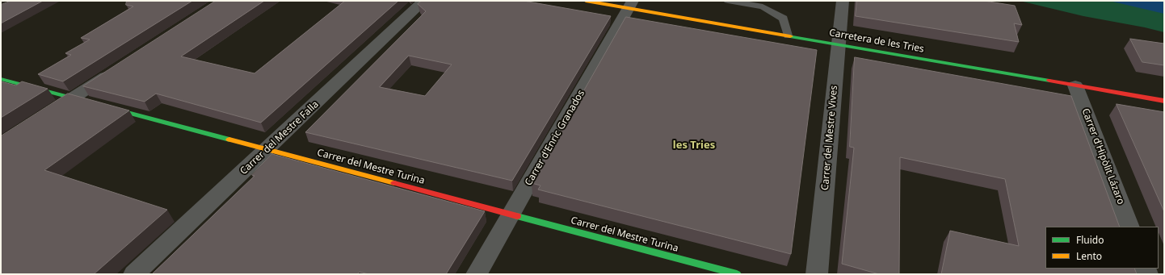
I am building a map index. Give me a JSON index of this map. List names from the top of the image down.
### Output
{
  "streets": {
    "street": [
      "Carretera de les Tries",
      "Carrer del Mestre Falla",
      "Carrer d'Enric Granados",
      "Carrer del Mestre Vives",
      "Carrer d'Hipòlit Lázaro",
      "Carrer del Mestre Turina"
    ]
  },
  "crossings": [
    ["Carretera de les Tries", "Carrer d'Enric Granados"],
    ["Carretera de les Tries", "Carrer del Mestre Vives"],
    ["Carretera de les Tries", "Carrer d'Hipòlit Lázaro"],
    ["Carrer del Mestre Falla", "Carrer del Mestre Turina"],
    ["Carrer d'Enric Granados", "Carrer del Mestre Turina"]
  ],
  "districts": ["les Tries"],
  "legend": ["Fluido", "Lento"]
}
